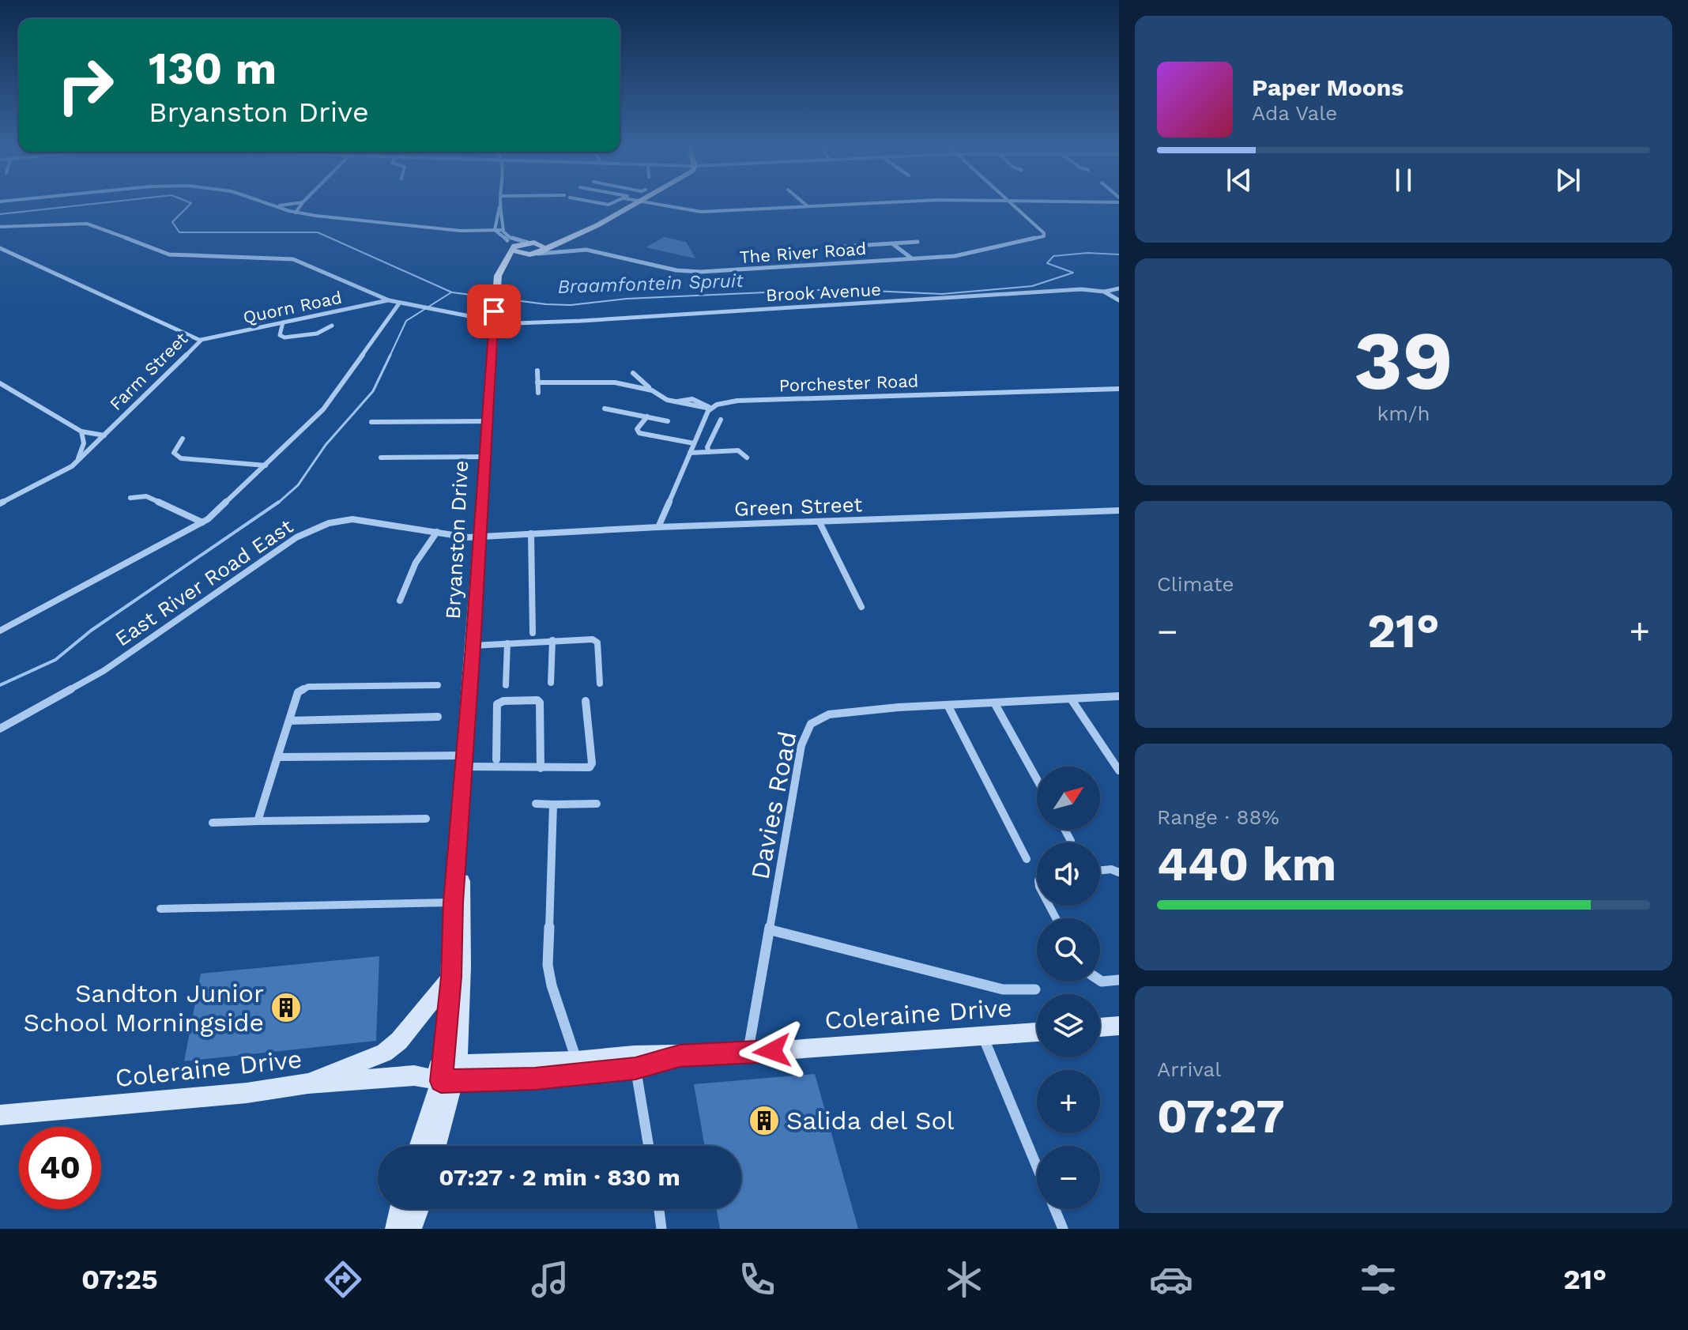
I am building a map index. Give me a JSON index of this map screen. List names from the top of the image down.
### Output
{
  "streets": {
    "main road": ["Bryanston Drive", "Coleraine Drive"],
    "street": [
      "The River Road",
      "Brook Avenue",
      "Quorn Road",
      "Farm Street",
      "Porchester Road",
      "Green Street",
      "East River Road East",
      "Davies Road"
    ]
  },
  "crossings": [
    ["Brook Avenue", "Quorn Road"],
    ["Brook Avenue", "Bryanston Drive"],
    ["Quorn Road", "Farm Street"],
    ["Green Street", "Bryanston Drive"],
    ["Green Street", "East River Road East"],
    ["Bryanston Drive", "East River Road East"],
    ["Bryanston Drive", "Coleraine Drive"],
    ["Davies Road", "Coleraine Drive"]
  ],
  "water": ["Braamfontein Spruit"],
  "places": {
    "building": ["Sandton Junior School Morningside", "Salida del Sol"]
  },
  "north": "top right",
  "page": {
    "turn": ["130 m", "Bryanston Drive"],
    "song": ["Paper Moons", "Ada Vale"],
    "tile": [
      ["39", "km/h"],
      "Climate",
      ["Range · 88%", "440 km"],
      ["Arrival", "07:27"]
    ],
    "heat": ["−", "21°", "+"],
    "map_buttons": ["+", "−"],
    "limit": "40",
    "trip": "07:27 · 2 min · 830 m",
    "tabs": ["07:25", "21°"]
  }
}
